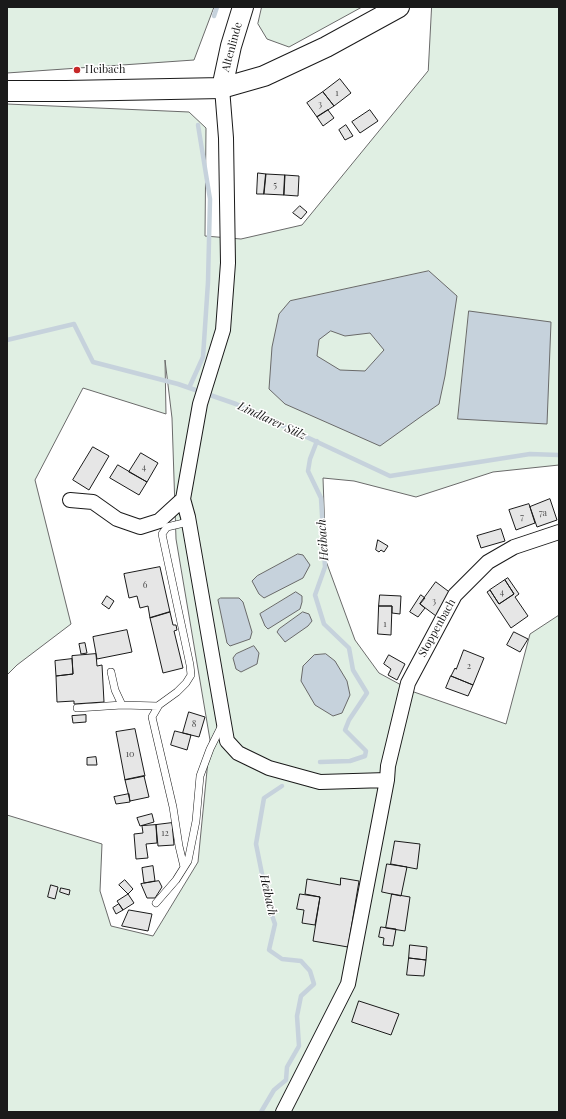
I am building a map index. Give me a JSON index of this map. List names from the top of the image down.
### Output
{
  "streets": {
    "main road": ["Altenlinde"],
    "street": ["Stoppenbach"]
  },
  "water": ["Lindlarer Sülz", "Heibach"],
  "places": ["Heibach"],
  "house_numbers": [
    "1",
    "3",
    "5",
    "4",
    "7a",
    "7",
    "6",
    "4",
    "3",
    "1",
    "2",
    "8",
    "10",
    "12"
  ]
}
